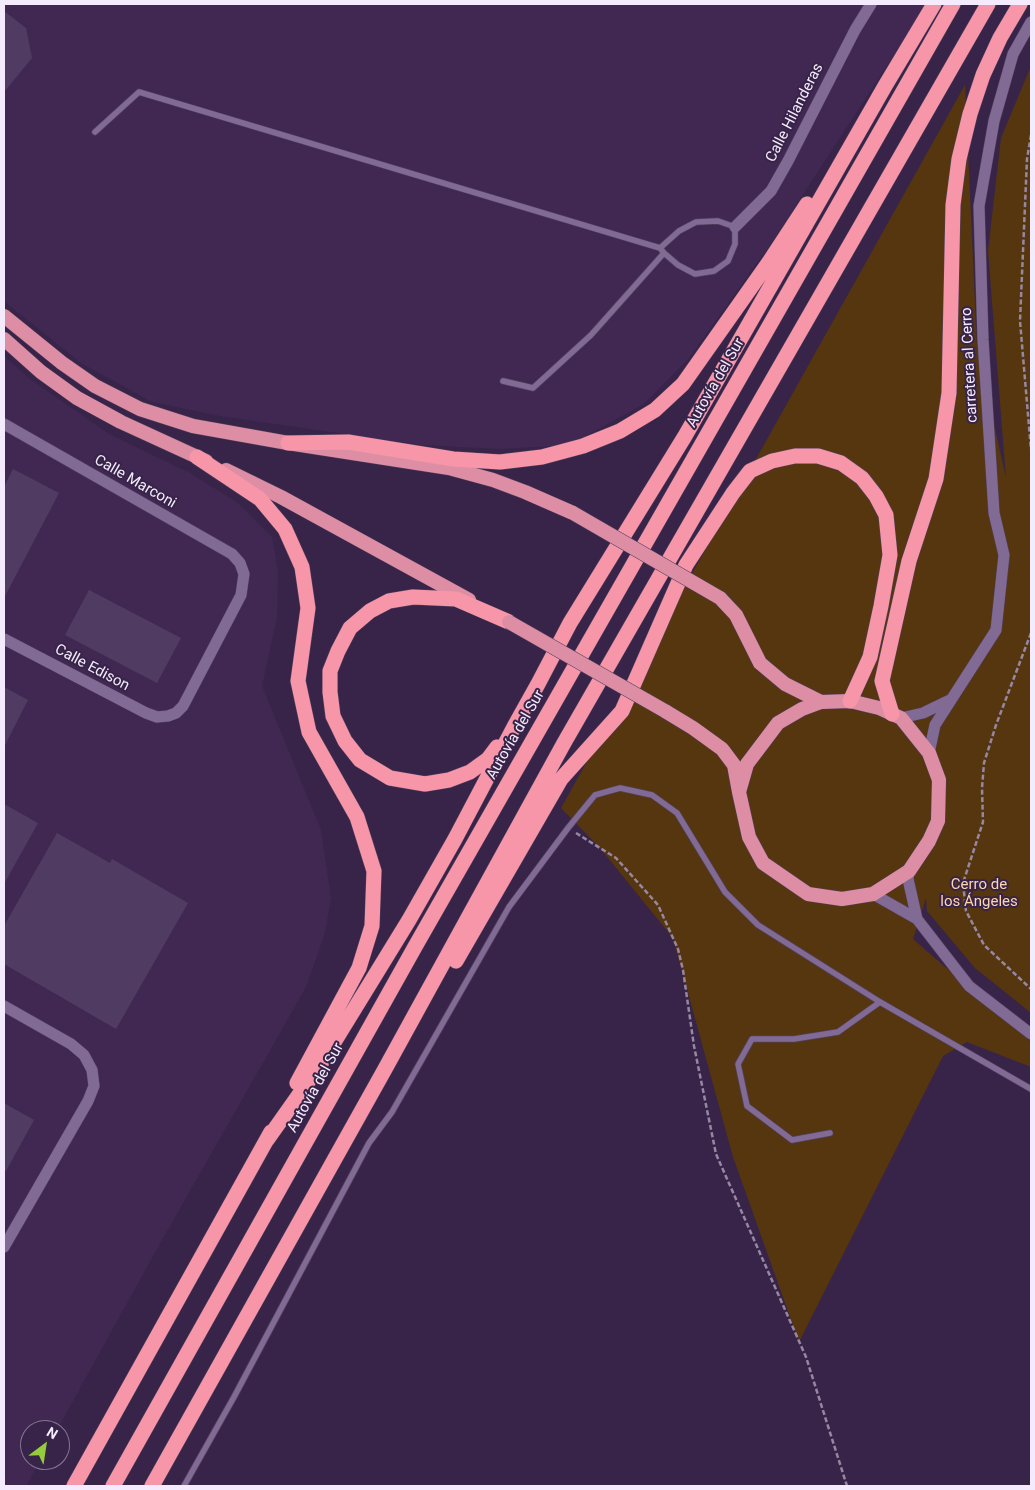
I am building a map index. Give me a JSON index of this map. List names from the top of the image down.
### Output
{
  "streets": {
    "highway": ["Autovía del Sur"],
    "street": [
      "Calle Hilanderas",
      "carretera al Cerro",
      "Calle Marconi",
      "Calle Edison"
    ]
  },
  "crossings": [
    ["Calle Marconi", "Calle Edison"]
  ],
  "parks": ["Cerro de los Ángeles"],
  "north": "top right"
}
